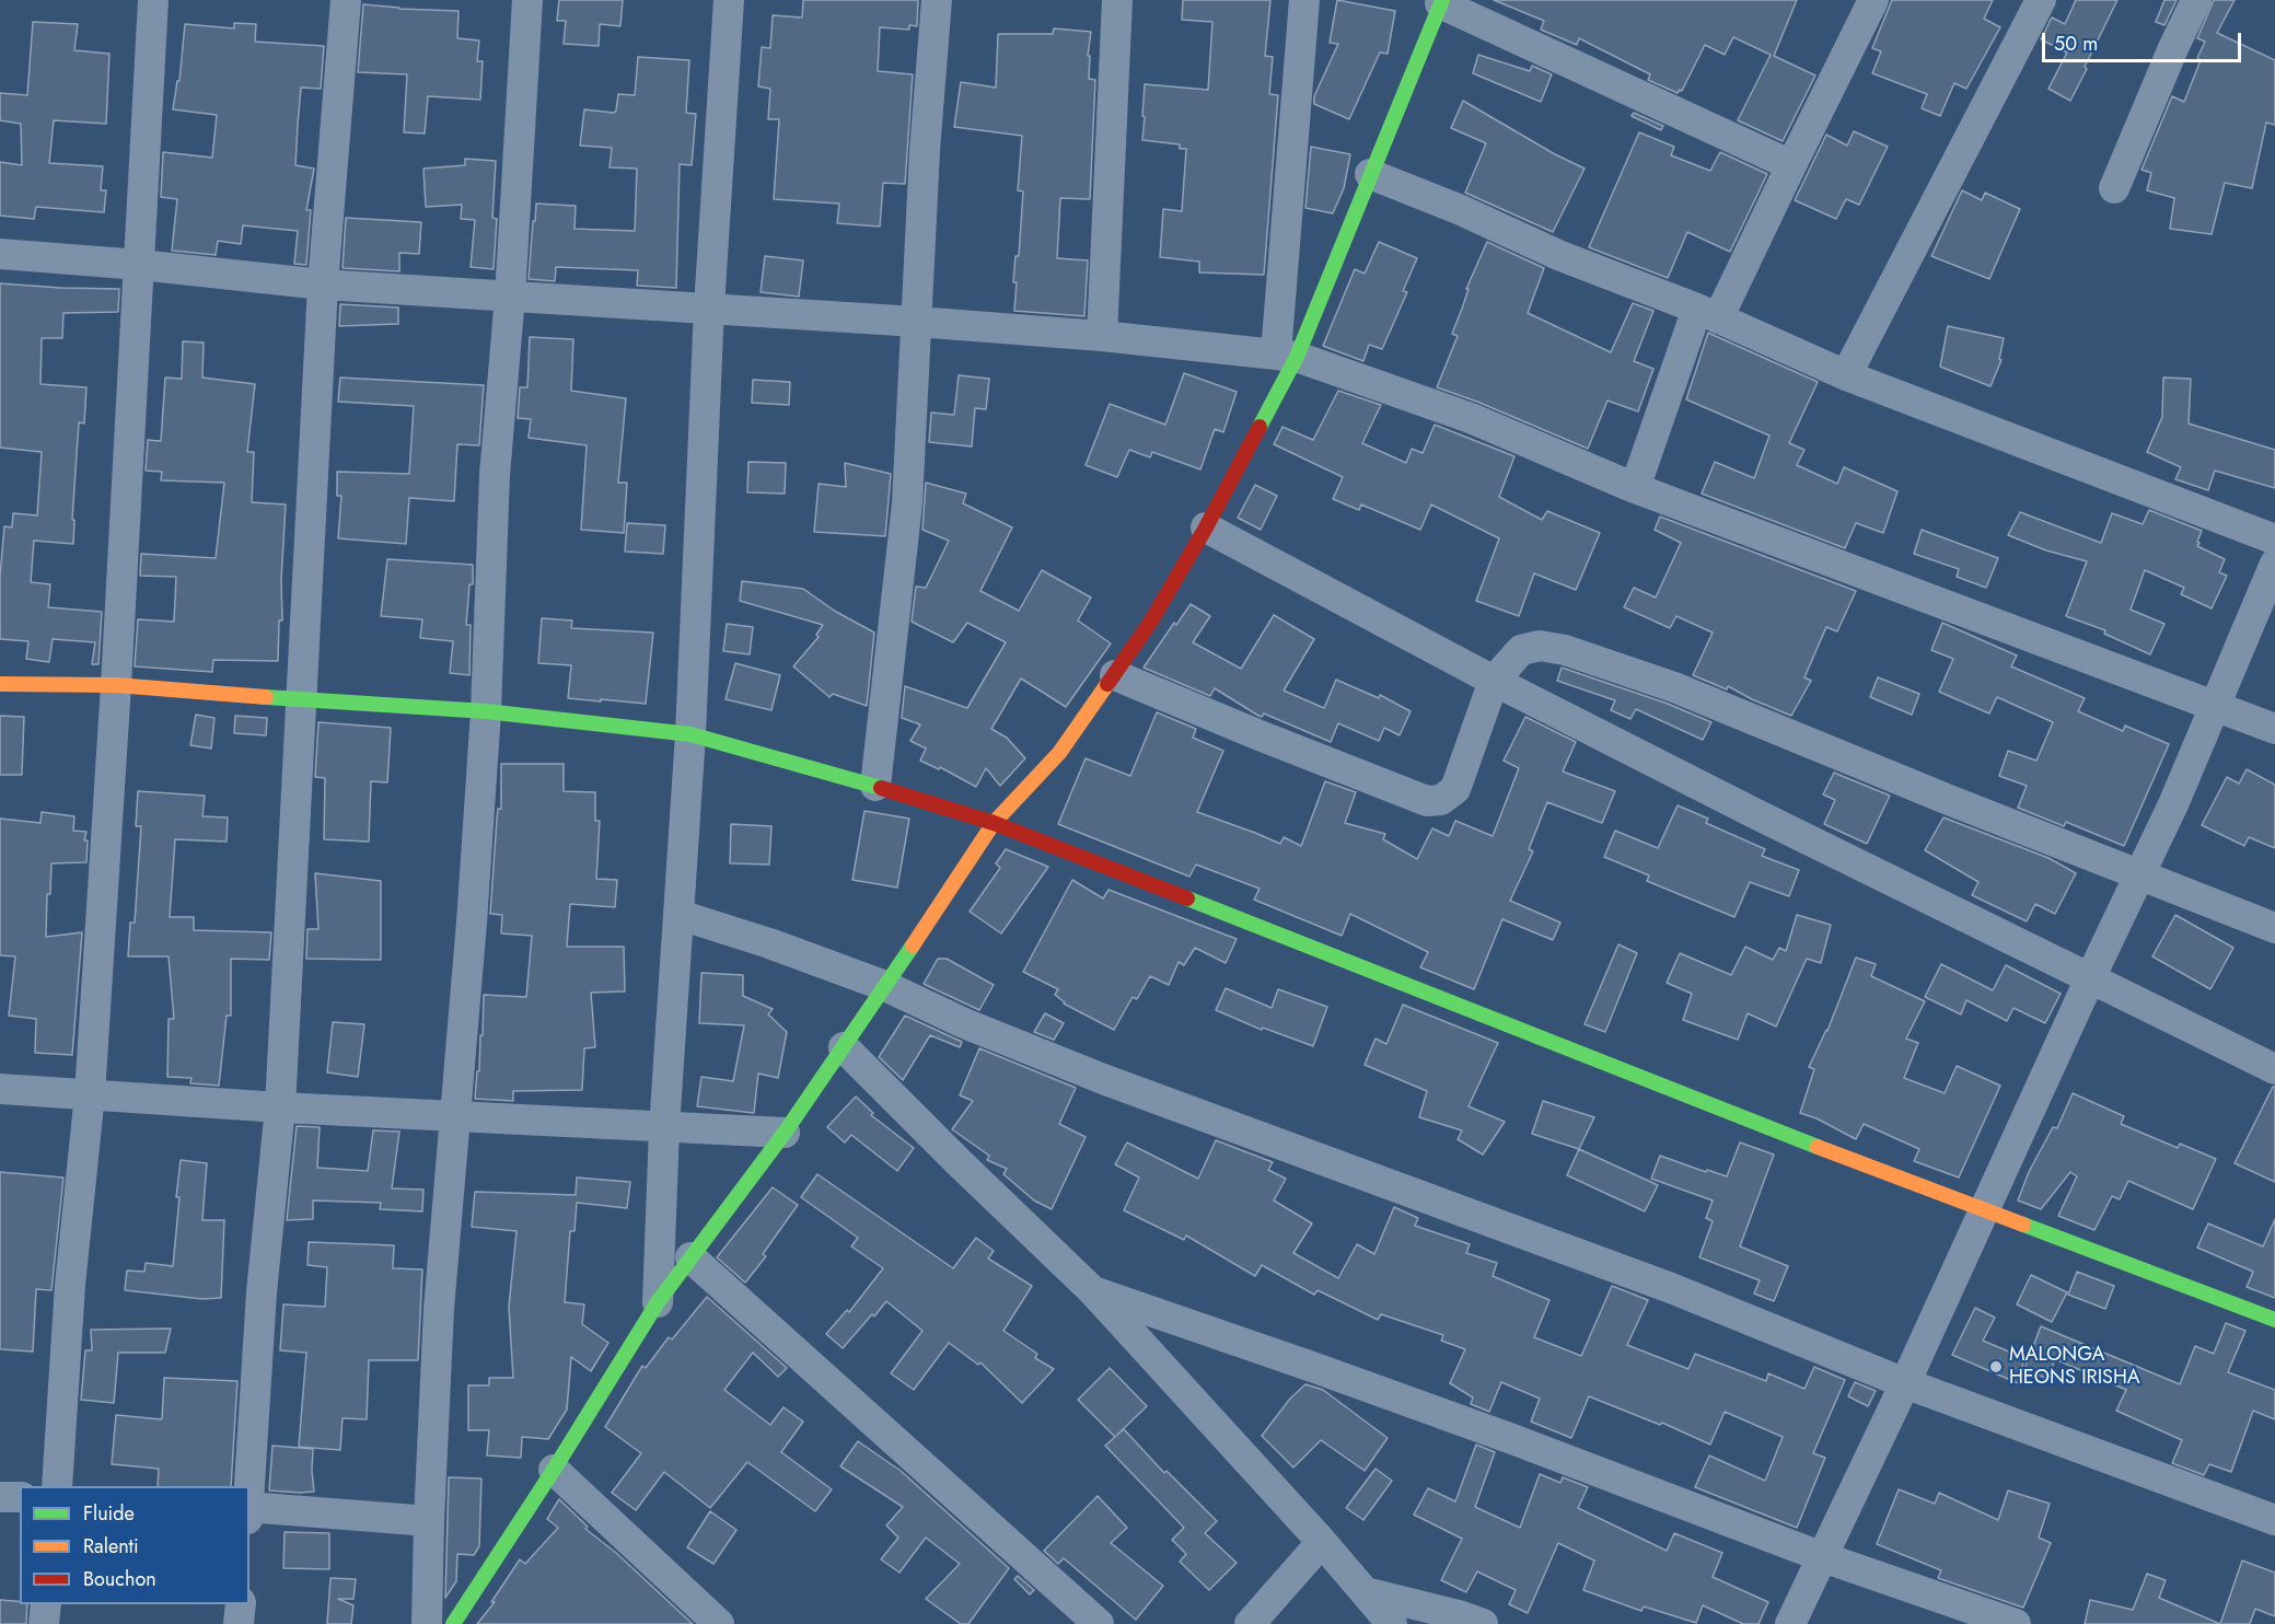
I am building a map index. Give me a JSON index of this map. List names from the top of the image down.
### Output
{
  "places": ["MALONGA HEONS IRISHA"],
  "legend": ["Fluide", "Ralenti", "Bouchon"],
  "scale_bar": "50 m"
}
